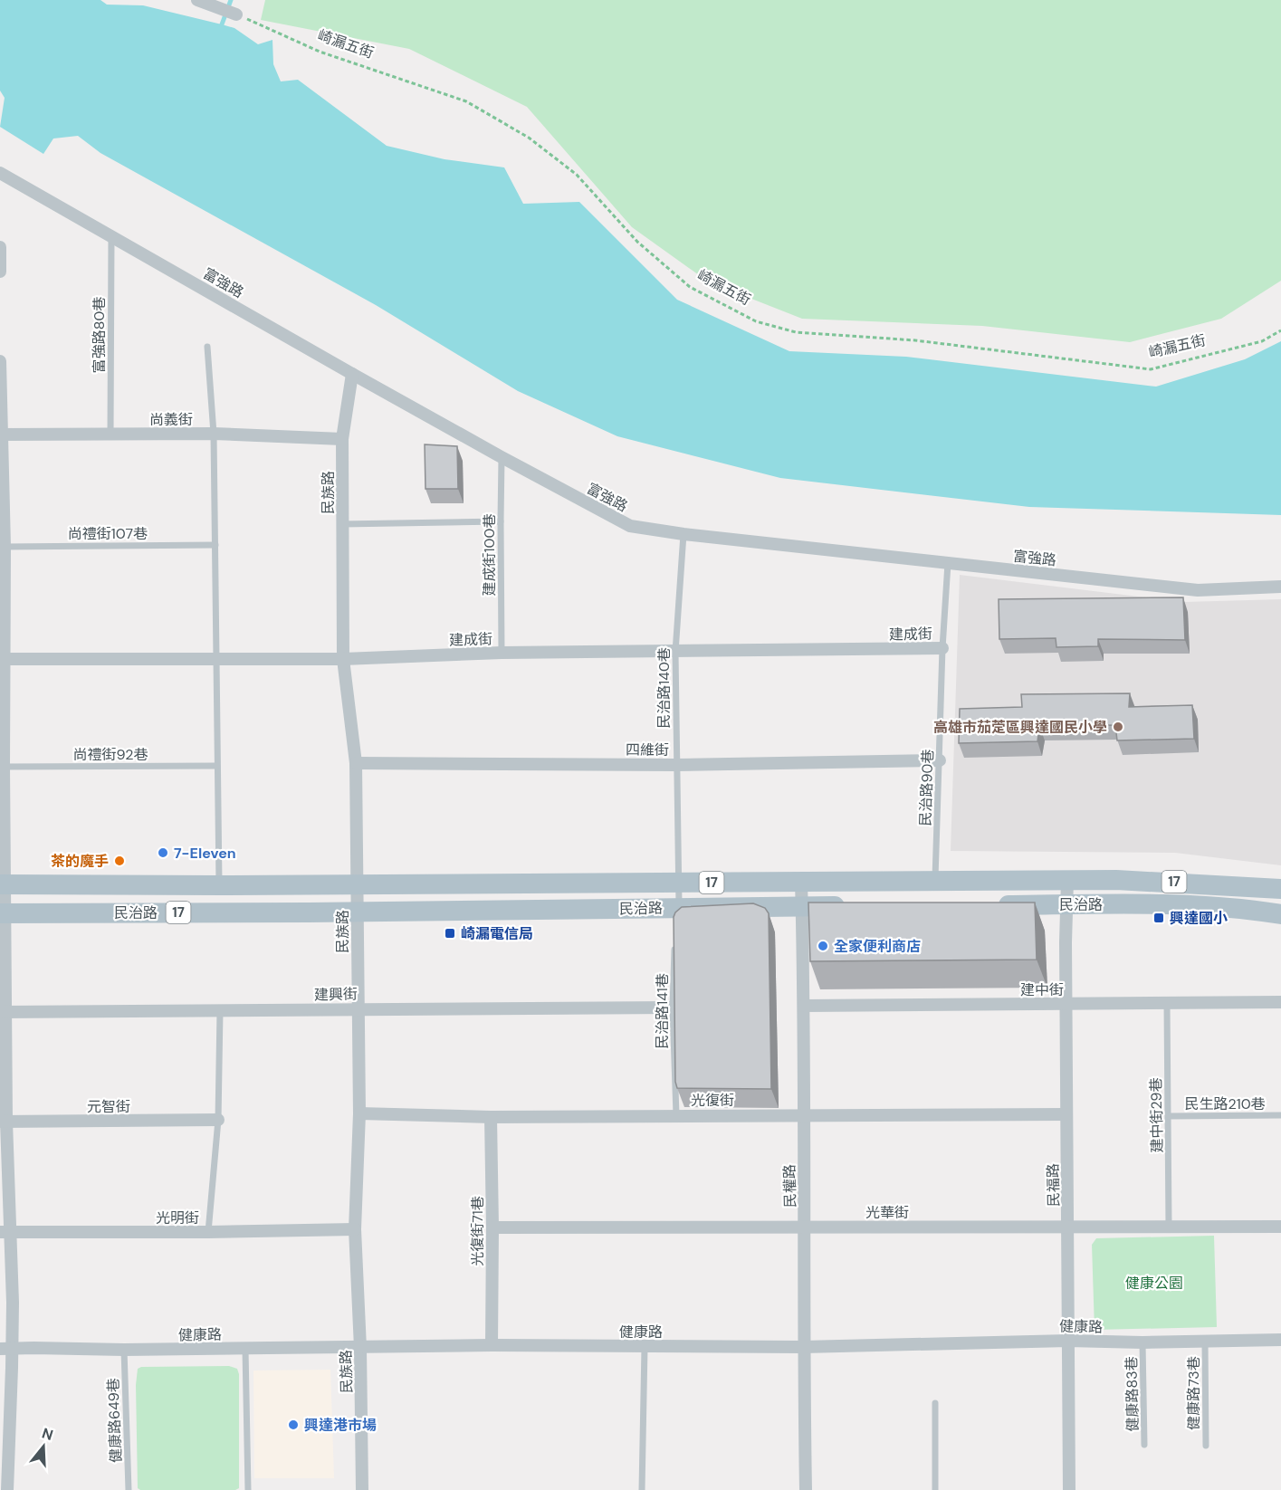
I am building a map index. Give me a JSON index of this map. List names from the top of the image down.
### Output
{
  "streets": {
    "main road": ["17", "民治路"],
    "street": [
      "富強路",
      "尚義街",
      "民族路",
      "建成街",
      "四維街",
      "建中街",
      "建興街",
      "光復街",
      "元智街",
      "民福路",
      "民權路",
      "光華街",
      "光明街",
      "光復街71巷",
      "健康路"
    ],
    "lane": [
      "富強路80巷",
      "尚禮街107巷",
      "建成街100巷",
      "民治路140巷",
      "尚禮街92巷",
      "民治路90巷",
      "民治路141巷",
      "民生路210巷",
      "建中街29巷",
      "健康路73巷",
      "健康路83巷",
      "健康路649巷"
    ],
    "path": ["崎漏五街"]
  },
  "crossings": [
    ["富強路", "富強路80巷"],
    ["富強路", "民族路"],
    ["富強路", "建成街100巷"],
    ["富強路", "民治路140巷"],
    ["富強路", "民治路90巷"],
    ["富強路80巷", "尚義街"],
    ["尚義街", "民族路"],
    ["民族路", "建成街"],
    ["民族路", "四維街"],
    ["民族路", "民治路"],
    ["民族路", "建興街"],
    ["民族路", "光復街"],
    ["民族路", "光明街"],
    ["民族路", "健康路"],
    ["建成街100巷", "建成街"],
    ["建成街", "民治路140巷"],
    ["建成街", "民治路90巷"],
    ["民治路140巷", "四維街"],
    ["民治路140巷", "民治路"],
    ["四維街", "民治路90巷"],
    ["民治路90巷", "民治路"],
    ["民治路", "民福路"],
    ["民治路", "民權路"],
    ["建中街", "建中街29巷"],
    ["建中街", "民福路"],
    ["建中街", "民權路"],
    ["建興街", "民治路141巷"],
    ["民治路141巷", "光復街"],
    ["光復街", "民福路"],
    ["光復街", "民權路"],
    ["光復街", "光復街71巷"],
    ["民生路210巷", "建中街29巷"],
    ["建中街29巷", "光華街"],
    ["民福路", "光華街"],
    ["民福路", "健康路"],
    ["民權路", "光華街"],
    ["民權路", "健康路"],
    ["光華街", "光復街71巷"],
    ["光復街71巷", "健康路"],
    ["健康路", "健康路73巷"],
    ["健康路", "健康路83巷"],
    ["健康路", "健康路649巷"]
  ],
  "parks": ["健康公園"],
  "places": {
    "other": [
      "高雄市茄萣區興達國民小學",
      "7-Eleven",
      "茶的魔手",
      "全家便利商店",
      "興達港市場"
    ],
    "transit": ["興達國小", "崎漏電信局"]
  },
  "north": "top"
}
